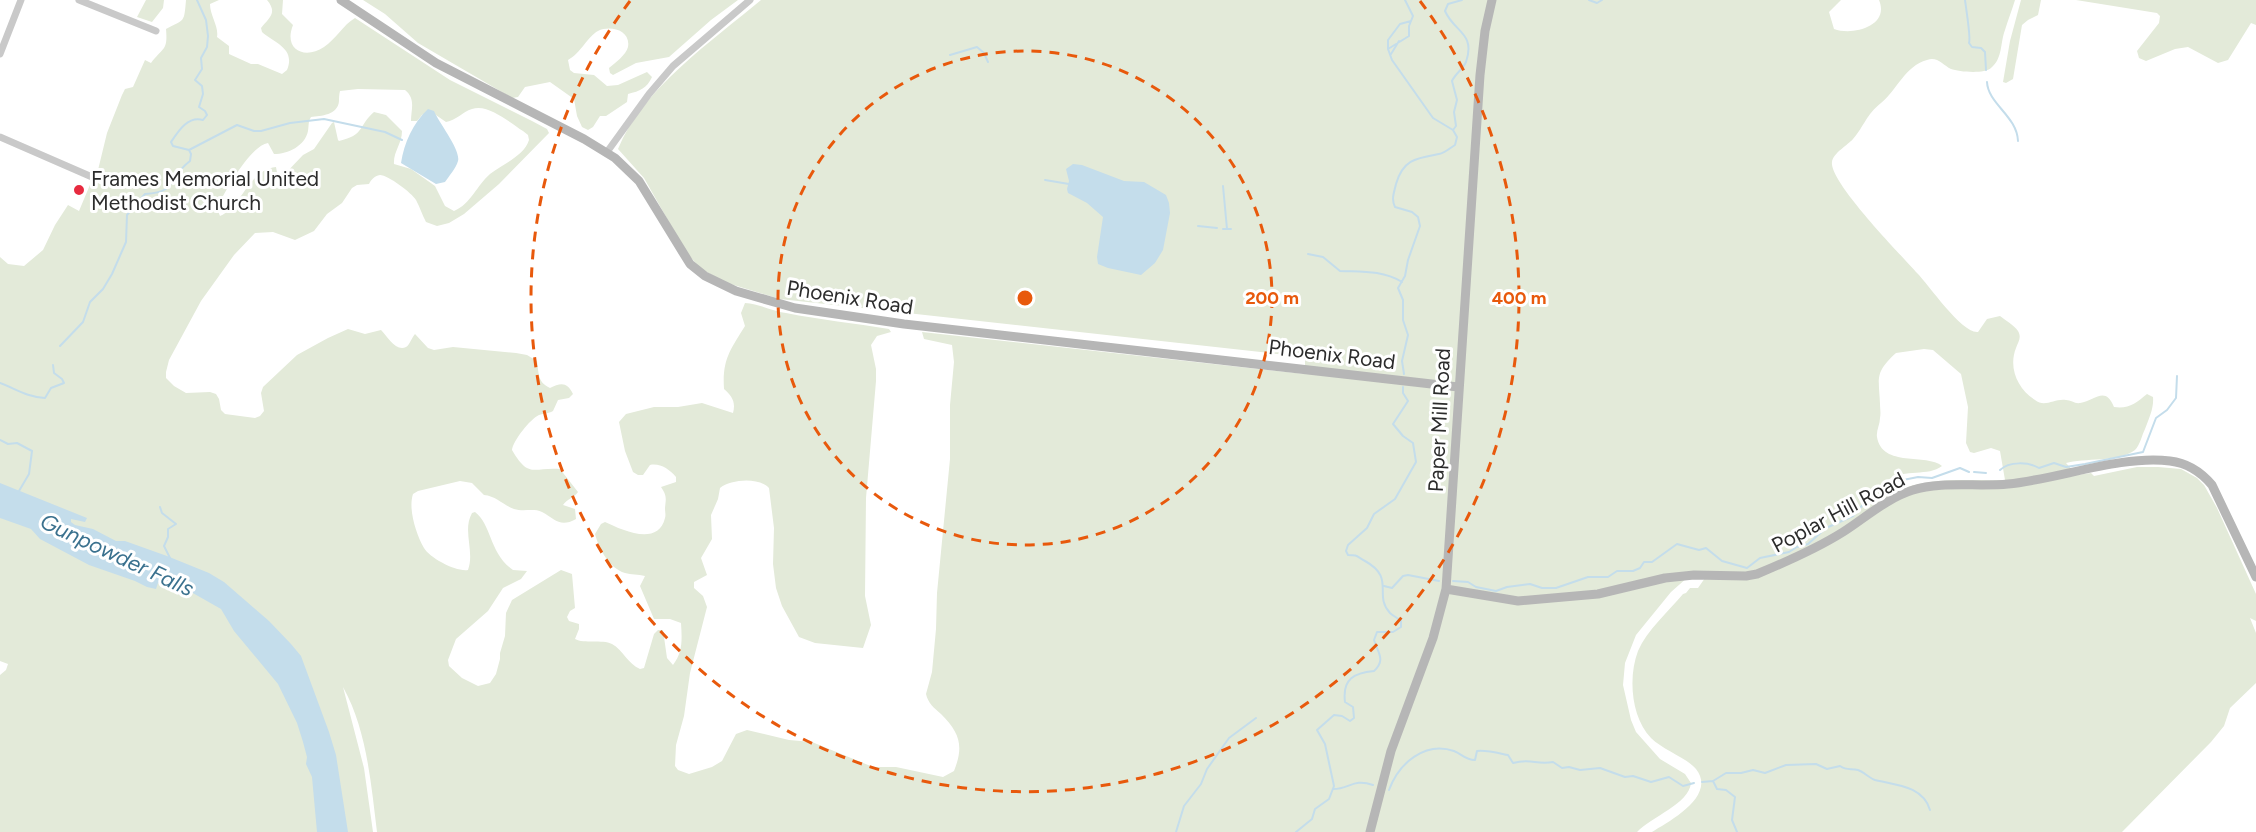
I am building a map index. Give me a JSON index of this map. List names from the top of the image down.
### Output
{
  "streets": {
    "street": ["Phoenix Road", "Paper Mill Road", "Poplar Hill Road"]
  },
  "crossings": [
    ["Phoenix Road", "Paper Mill Road"],
    ["Paper Mill Road", "Poplar Hill Road"]
  ],
  "water": ["Gunpowder Falls"],
  "places": ["Frames Memorial United Methodist Church"],
  "rings": ["200 m", "400 m"]
}
